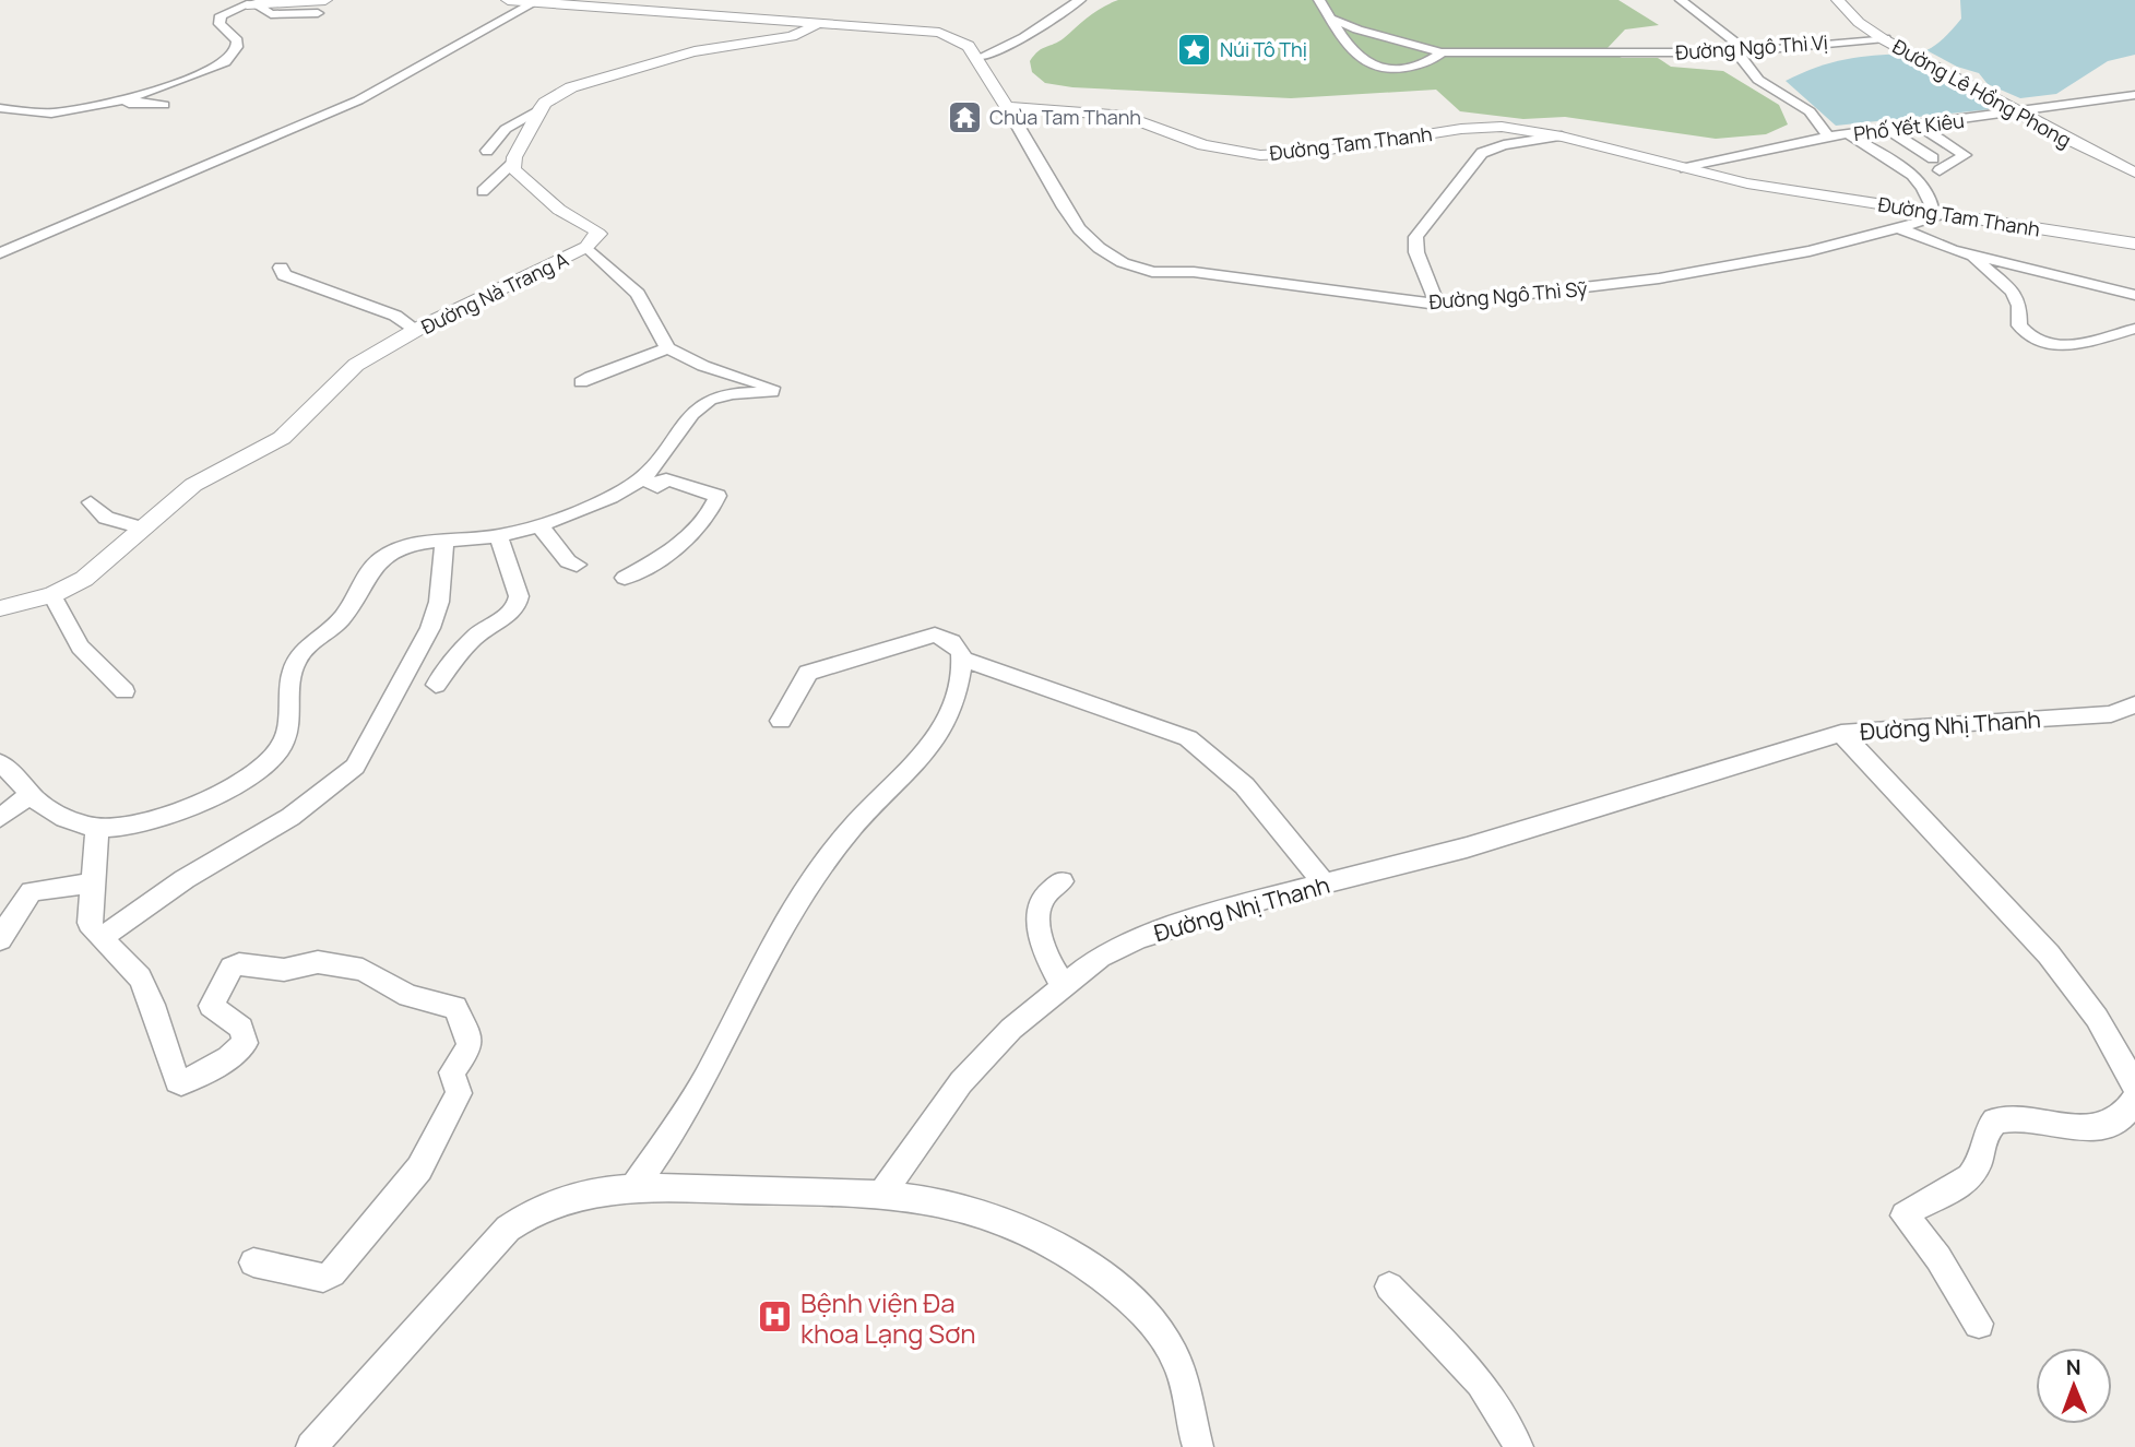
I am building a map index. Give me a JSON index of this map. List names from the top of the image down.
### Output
{
  "streets": {
    "street": [
      "Đường Ngô Thì Vị",
      "Đường Lê Hồng Phong",
      "Phố Yết Kiêu",
      "Đường Tam Thanh",
      "Đường Nà Trang A",
      "Đường Ngô Thì Sỹ",
      "Đường Nhị Thanh"
    ]
  },
  "crossings": [
    ["Đường Ngô Thì Vị", "Đường Lê Hồng Phong"],
    ["Đường Lê Hồng Phong", "Phố Yết Kiêu"],
    ["Phố Yết Kiêu", "Đường Tam Thanh"],
    ["Đường Tam Thanh", "Đường Ngô Thì Sỹ"]
  ],
  "places": {
    "place": ["Núi Tô Thị"],
    "temple": ["Chùa Tam Thanh"],
    "hospital": ["Bệnh viện Đa khoa Lạng Sơn"]
  },
  "north": "top"
}
